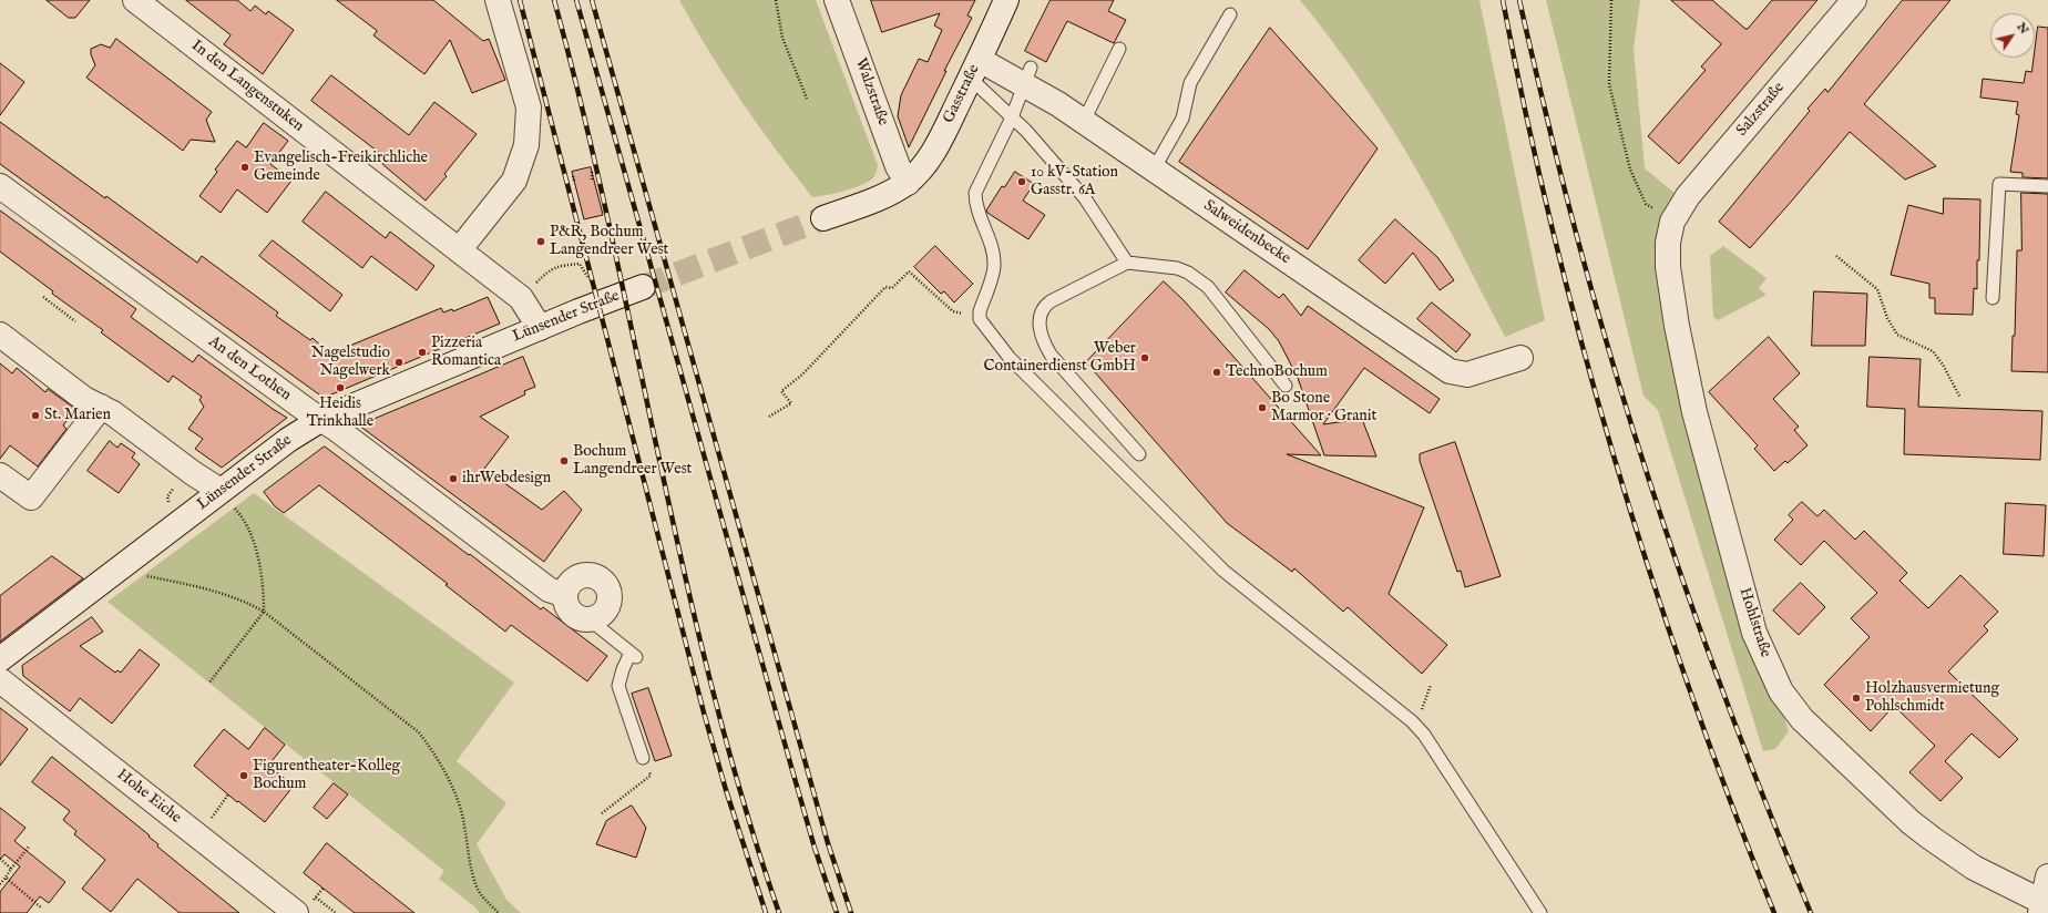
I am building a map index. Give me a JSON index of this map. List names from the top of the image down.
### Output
{
  "streets": {
    "street": [
      "In den Langenstuken",
      "Walzstraße",
      "Gasstraße",
      "Salzstraße",
      "Salweidenbecke",
      "Lünsender Straße",
      "An den Lothen",
      "Hohlstraße",
      "Hohe Eiche"
    ]
  },
  "crossings": [
    ["In den Langenstuken", "Lünsender Straße"],
    ["Walzstraße", "Gasstraße"],
    ["Gasstraße", "Salweidenbecke"],
    ["Salzstraße", "Hohlstraße"],
    ["Lünsender Straße", "An den Lothen"]
  ],
  "places": [
    "Evangelisch-Freikirchliche Gemeinde",
    "10 kV-Station Gasstr. 6A",
    "P&R, Bochum Langendreer West",
    "Pizzeria Romantica",
    "Weber Containerdienst GmbH",
    "Nagelstudio Nagelwerk",
    "TechnoBochum",
    "Heidis Trinkhalle",
    "Bo Stone Marmor · Granit",
    "St. Marien",
    "Bochum Langendreer West",
    "ihrWebdesign",
    "Holzhausvermietung Pohlschmidt",
    "Figurentheater-Kolleg Bochum"
  ],
  "north": "top right"
}
